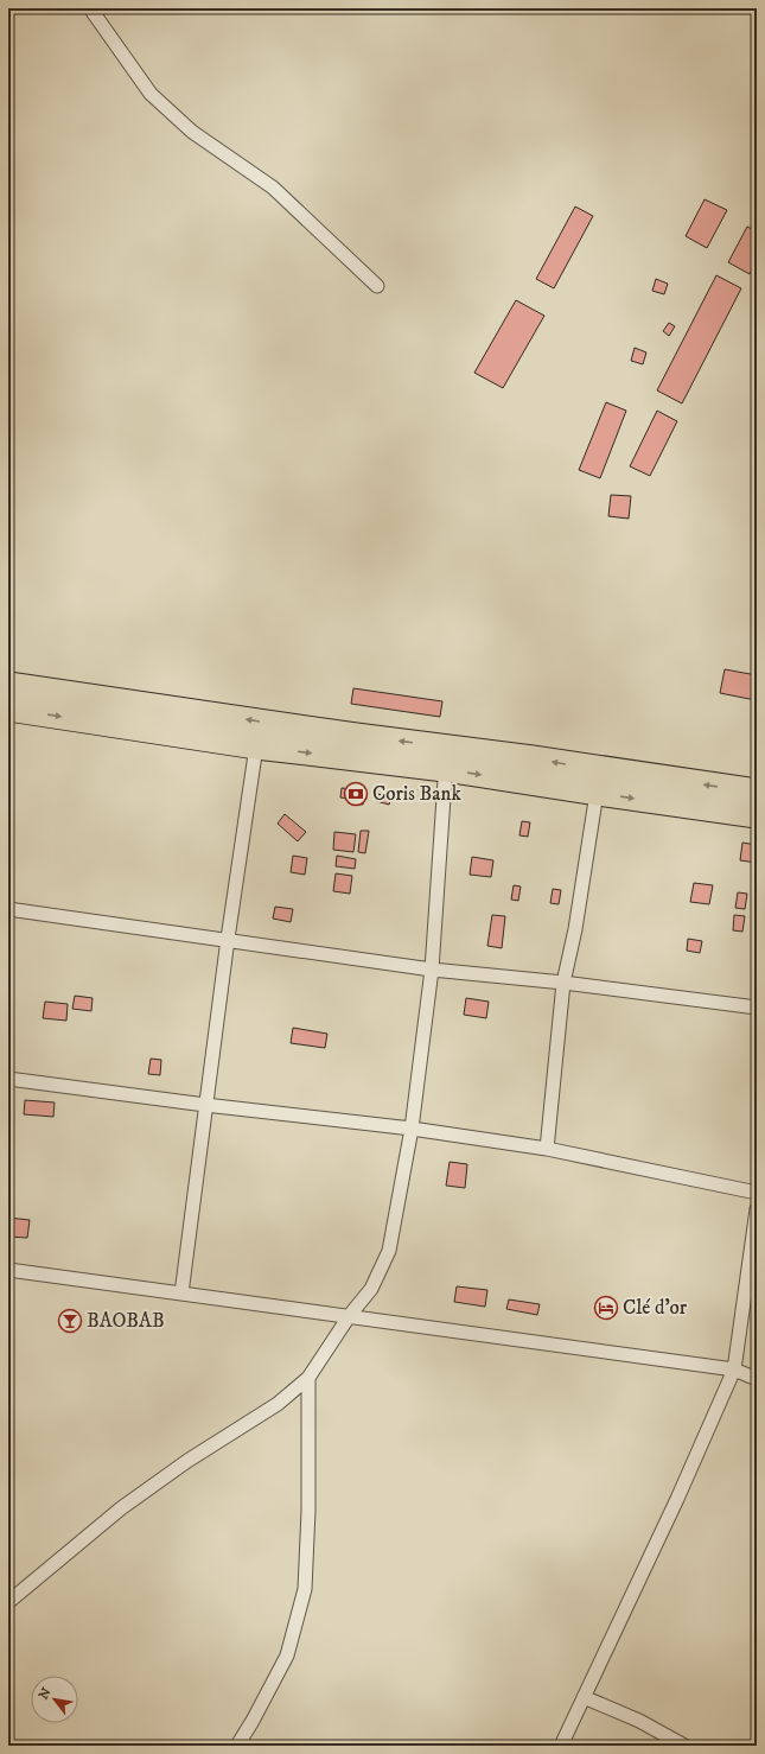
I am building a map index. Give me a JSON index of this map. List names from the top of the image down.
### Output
{
  "places": {
    "bank": ["Coris Bank"],
    "hotel": ["Clé d'or"],
    "bar": ["BAOBAB"]
  },
  "north": "top left"
}
